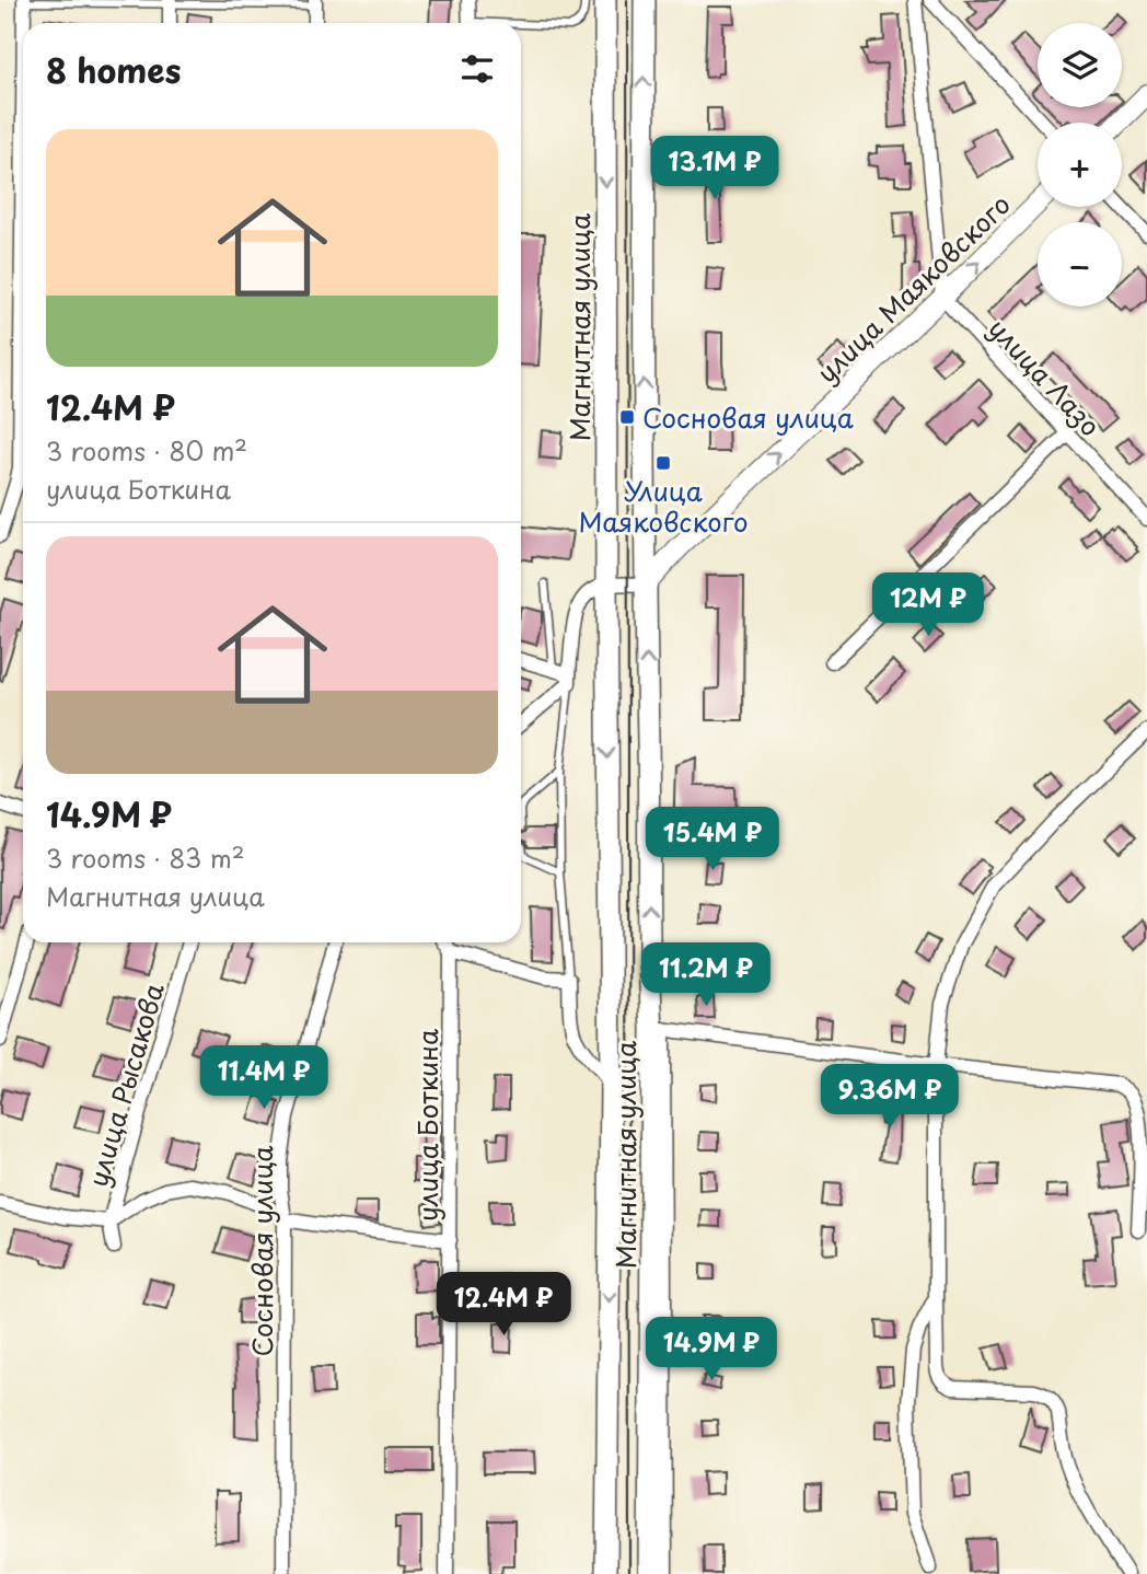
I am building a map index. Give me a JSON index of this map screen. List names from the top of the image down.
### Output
{
  "streets": {
    "main road": ["улица Маяковского", "Магнитная улица"],
    "street": [
      "улица Лазо",
      "улица Рысакова",
      "улица Боткина",
      "Сосновая улица"
    ]
  },
  "crossings": [
    ["улица Маяковского", "Магнитная улица"],
    ["улица Маяковского", "улица Лазо"]
  ],
  "one_way": ["улица Маяковского"],
  "places": {
    "transit": ["Сосновая улица", "Улица Маяковского"]
  },
  "page": {
    "map_buttons": ["+", "−"],
    "heading": "8 homes",
    "list": [
      {
        "name": "12.4M ₽",
        "note": "3 rooms · 80 m² · улица Боткина"
      },
      {
        "name": "14.9M ₽",
        "note": "3 rooms · 83 m² · Магнитная улица"
      }
    ],
    "price": [
      "13.1M ₽",
      "12M ₽",
      "15.4M ₽",
      "11.2M ₽",
      "11.4M ₽",
      "9.36M ₽",
      "12.4M ₽",
      "14.9M ₽"
    ]
  }
}
